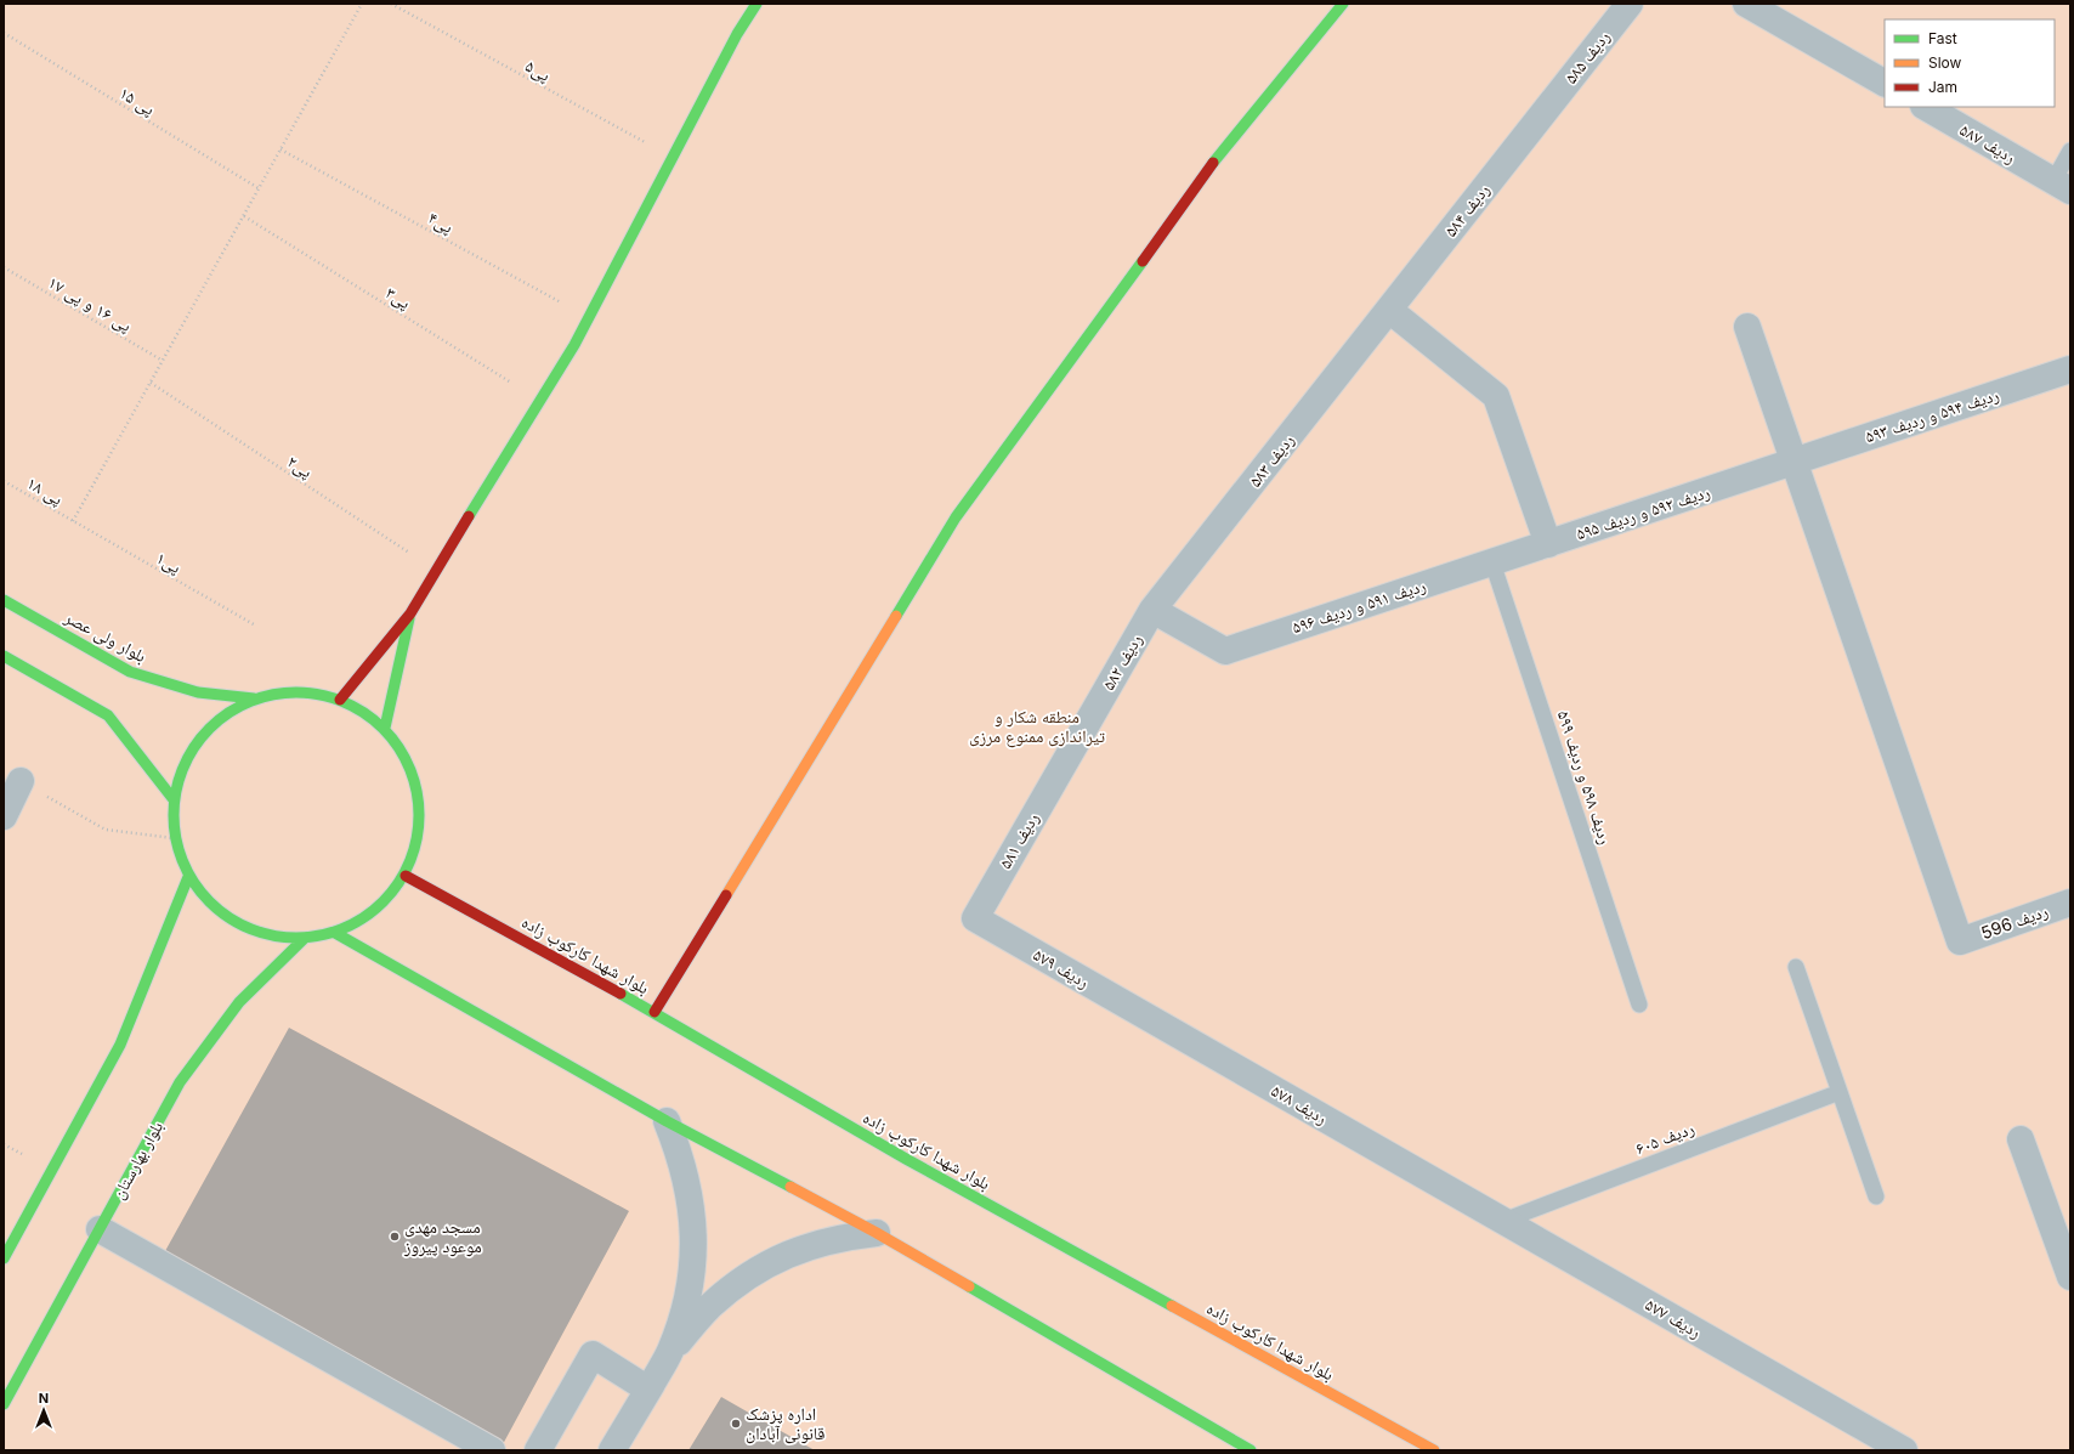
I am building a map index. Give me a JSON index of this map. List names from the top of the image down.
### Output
{
  "streets": {
    "main road": ["بلوار ولی عصر", "بلوار شهدا کارکوب زاده", "بلوار بهارستان"],
    "street": [
      "ردیف ۵۸۵",
      "ردیف ۵۸۷",
      "ردیف ۵۸۴",
      "ردیف ۵۹۴ و ردیف ۵۹۳",
      "ردیف ۵۸۳",
      "ردیف ۵۹۲ و ردیف ۵۹۵",
      "ردیف ۵۹۱ و ردیف ۵۹۶",
      "ردیف ۵۸۲",
      "ردیف ۵۸۱",
      "ردیف 596",
      "ردیف ۵۷۹",
      "ردیف ۵۷۸",
      "ردیف ۵۷۷"
    ],
    "lane": ["ردیف ۵۹۸ و ردیف ۵۹۹", "ردیف ۶۰۵"],
    "path": [
      "پی۵",
      "پی ۱۵",
      "پی۴",
      "پی۳",
      "پی ۱۶ و پی ۱۷",
      "پی۲",
      "پی ۱۸",
      "پی۱"
    ]
  },
  "crossings": [
    ["ردیف ۵۸۵", "ردیف ۵۸۴"],
    ["ردیف ۵۸۴", "ردیف ۵۸۳"],
    ["ردیف ۵۹۴ و ردیف ۵۹۳", "ردیف ۵۹۲ و ردیف ۵۹۵"],
    ["ردیف ۵۹۴ و ردیف ۵۹۳", "ردیف 596"],
    ["ردیف ۵۸۳", "ردیف ۵۹۱ و ردیف ۵۹۶"],
    ["ردیف ۵۸۳", "ردیف ۵۸۲"],
    ["پی ۱۸", "پی۱"],
    ["ردیف ۵۹۲ و ردیف ۵۹۵", "ردیف ۵۹۱ و ردیف ۵۹۶"],
    ["ردیف ۵۹۲ و ردیف ۵۹۵", "ردیف ۵۹۸ و ردیف ۵۹۹"],
    ["ردیف ۵۹۲ و ردیف ۵۹۵", "ردیف 596"],
    ["ردیف ۵۹۱ و ردیف ۵۹۶", "ردیف ۵۸۲"],
    ["ردیف ۵۹۱ و ردیف ۵۹۶", "ردیف ۵۹۸ و ردیف ۵۹۹"],
    ["ردیف ۵۸۲", "ردیف ۵۸۱"],
    ["ردیف ۵۸۱", "ردیف ۵۷۹"],
    ["ردیف ۵۷۹", "ردیف ۵۷۸"],
    ["ردیف ۵۷۸", "ردیف ۵۷۷"],
    ["ردیف ۶۰۵", "ردیف ۵۷۷"]
  ],
  "parks": ["منطقه شکار و تیراندازی ممنوع مرزی"],
  "places": ["مسجد مهدی موعود پیروز", "اداره پزشک قانونی آبادان"],
  "legend": ["Fast", "Slow", "Jam"],
  "north": "top"
}
